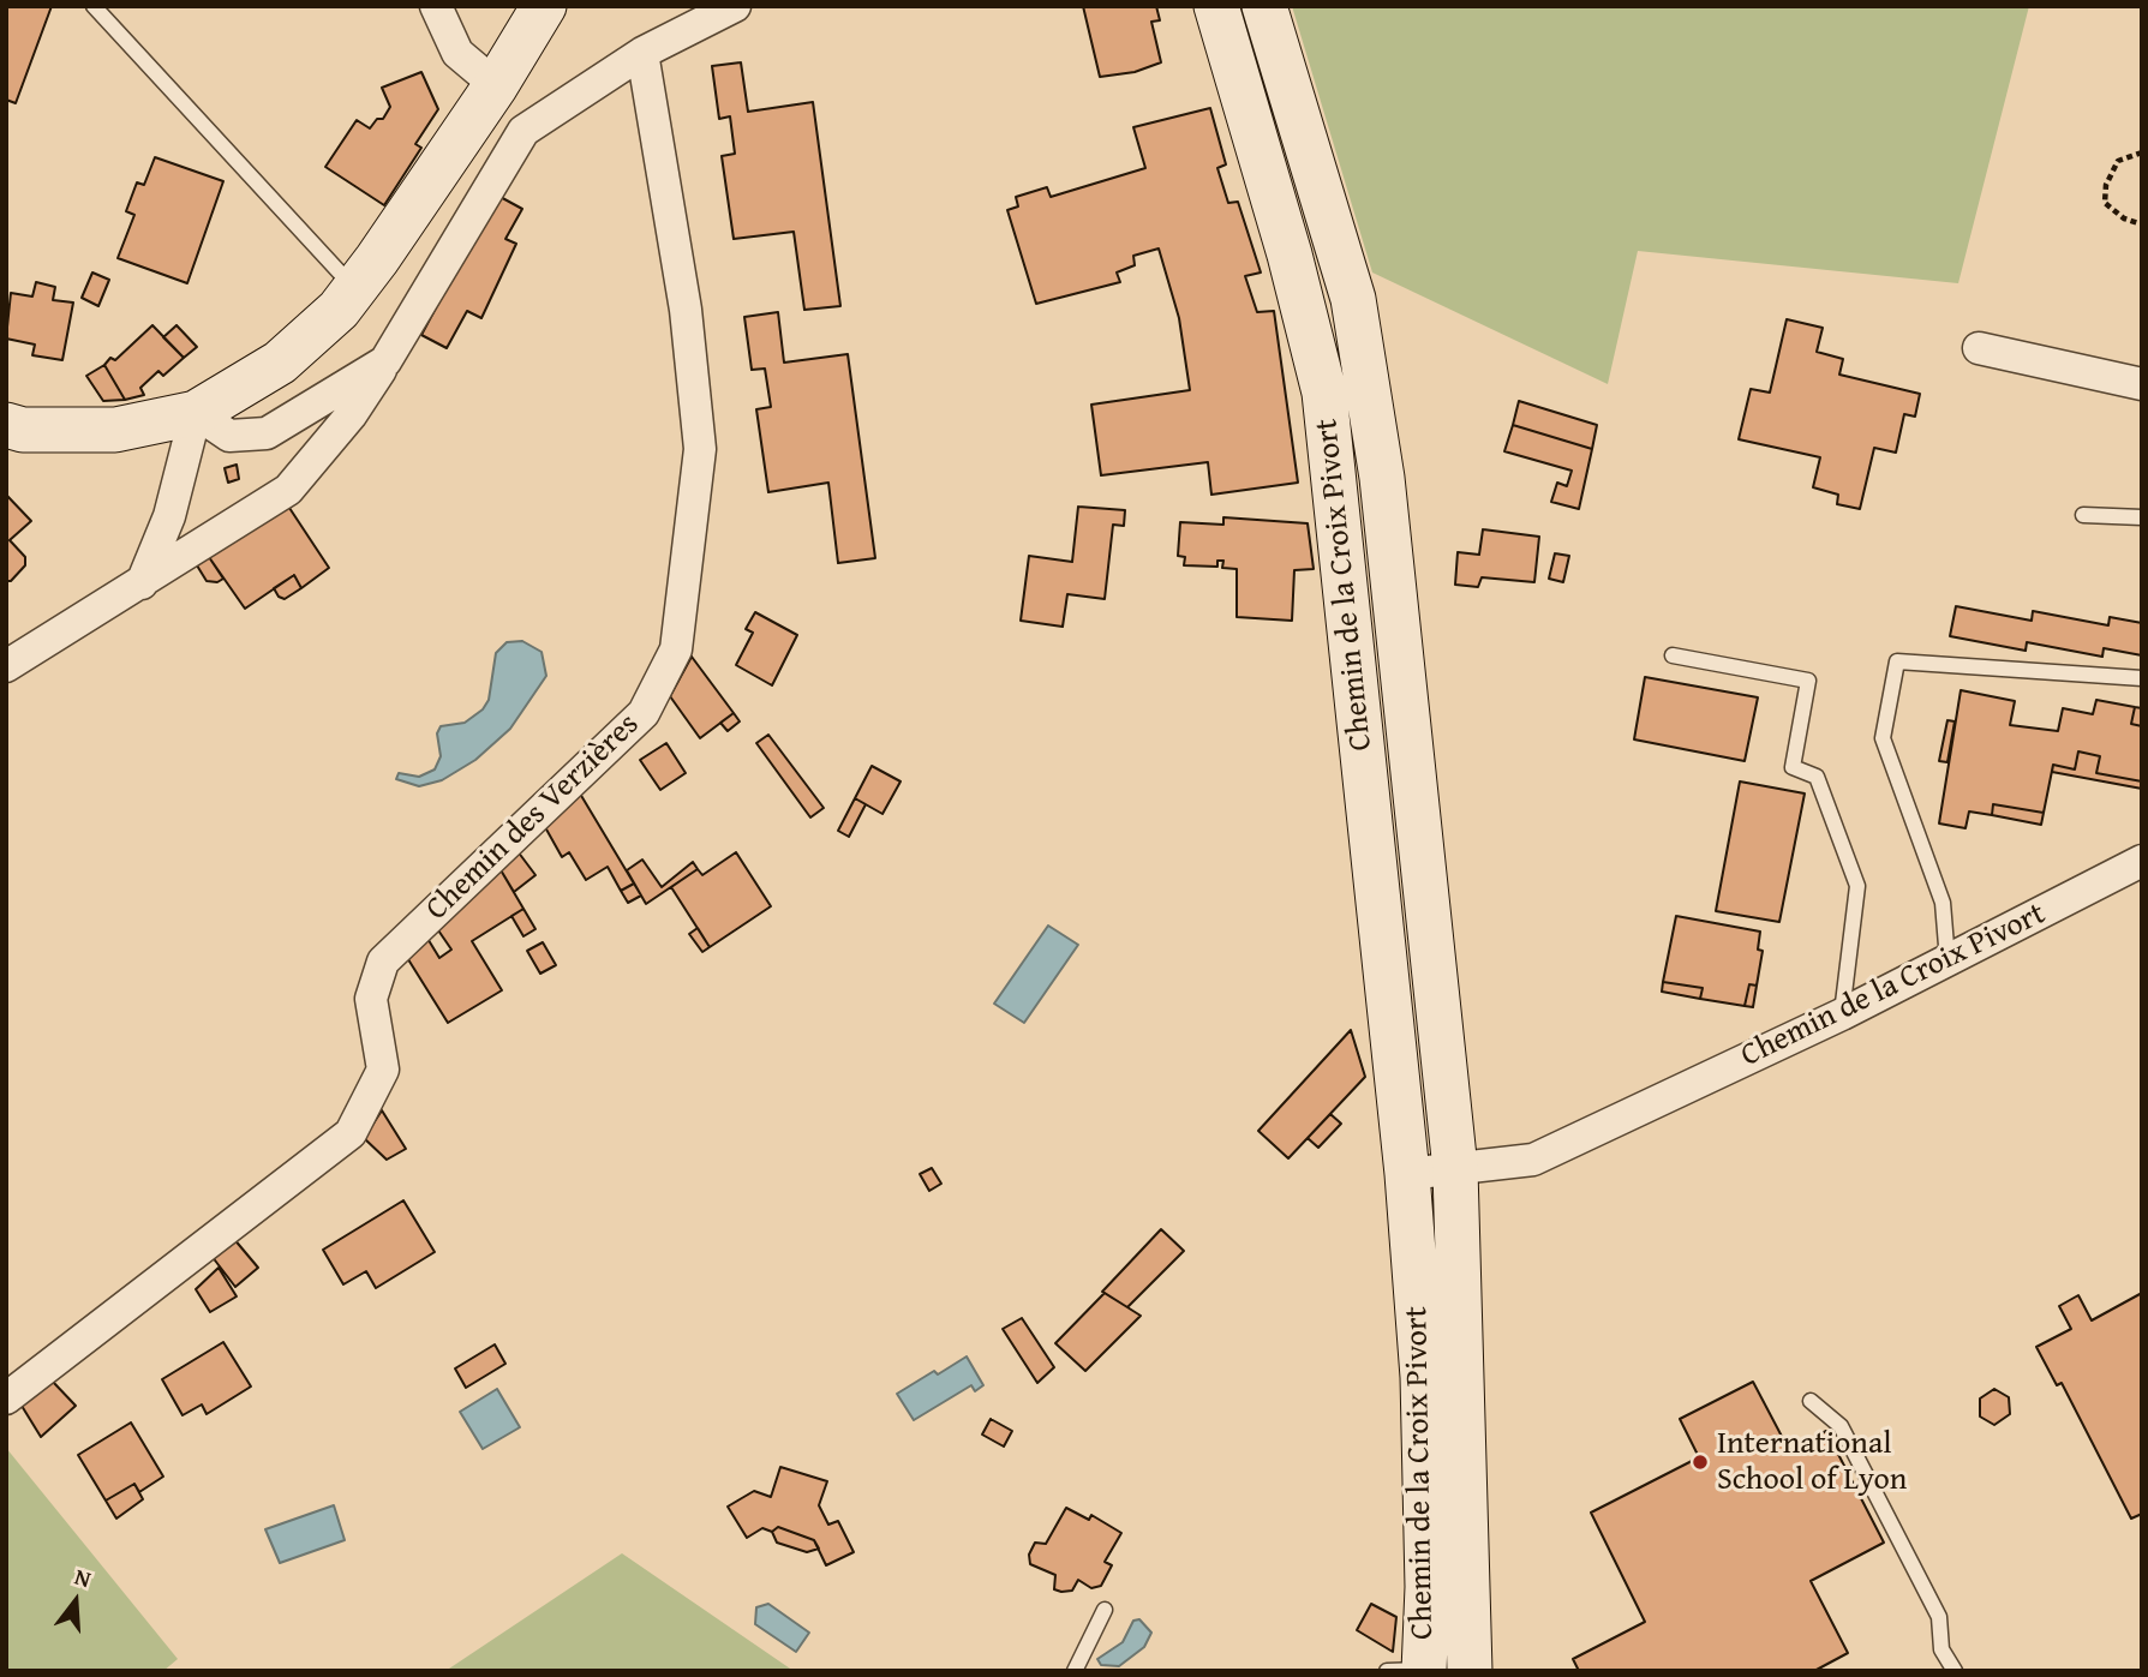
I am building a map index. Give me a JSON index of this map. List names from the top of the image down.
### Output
{
  "streets": {
    "main road": ["Chemin de la Croix Pivort"],
    "street": ["Chemin des Verzières"]
  },
  "places": ["International School of Lyon"],
  "north": "top"
}
